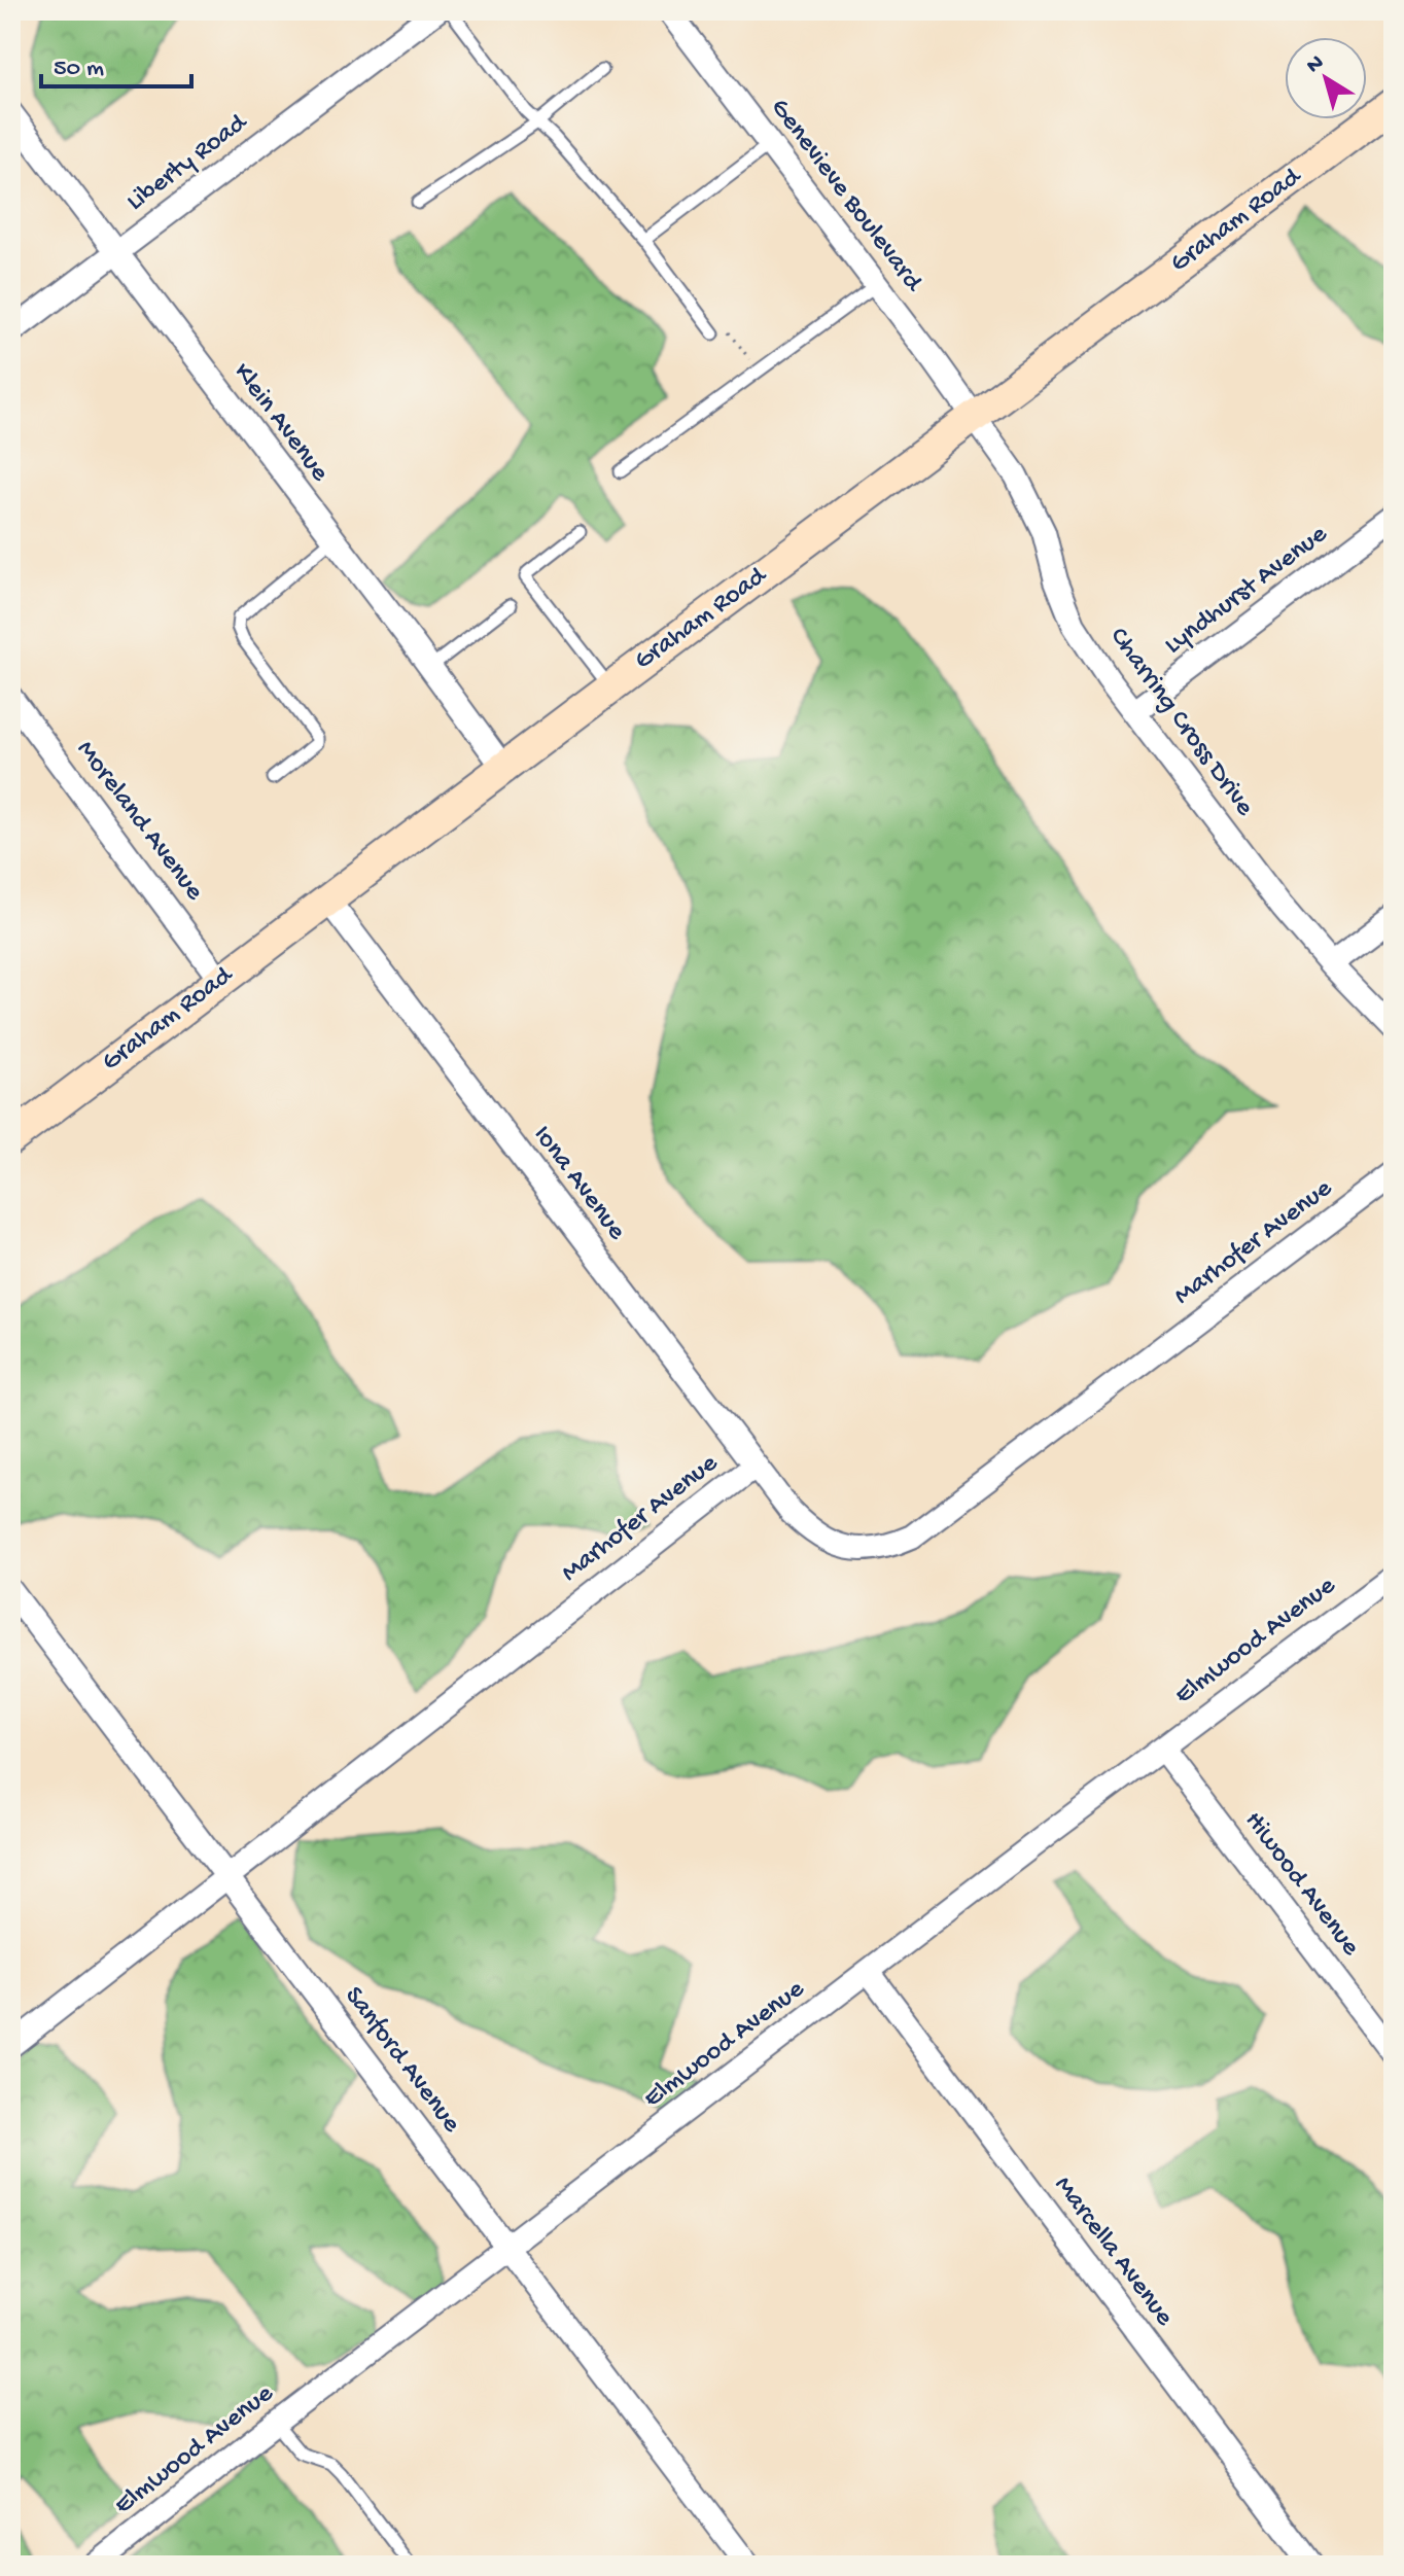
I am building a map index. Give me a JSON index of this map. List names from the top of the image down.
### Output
{
  "streets": {
    "main road": ["Graham Road"],
    "street": [
      "Liberty Road",
      "Genevieve Boulevard",
      "Klein Avenue",
      "Lyndhurst Avenue",
      "Charring Cross Drive",
      "Moreland Avenue",
      "Iona Avenue",
      "Marhofer Avenue",
      "Elmwood Avenue",
      "Hiwood Avenue",
      "Sanford Avenue",
      "Marcella Avenue"
    ]
  },
  "crossings": [
    ["Liberty Road", "Klein Avenue"],
    ["Genevieve Boulevard", "Graham Road"],
    ["Genevieve Boulevard", "Charring Cross Drive"],
    ["Graham Road", "Klein Avenue"],
    ["Graham Road", "Charring Cross Drive"],
    ["Graham Road", "Moreland Avenue"],
    ["Graham Road", "Iona Avenue"],
    ["Lyndhurst Avenue", "Charring Cross Drive"],
    ["Iona Avenue", "Marhofer Avenue"],
    ["Marhofer Avenue", "Sanford Avenue"],
    ["Elmwood Avenue", "Hiwood Avenue"],
    ["Elmwood Avenue", "Sanford Avenue"],
    ["Elmwood Avenue", "Marcella Avenue"]
  ],
  "scale_bar": "50 m",
  "north": "top left"
}
